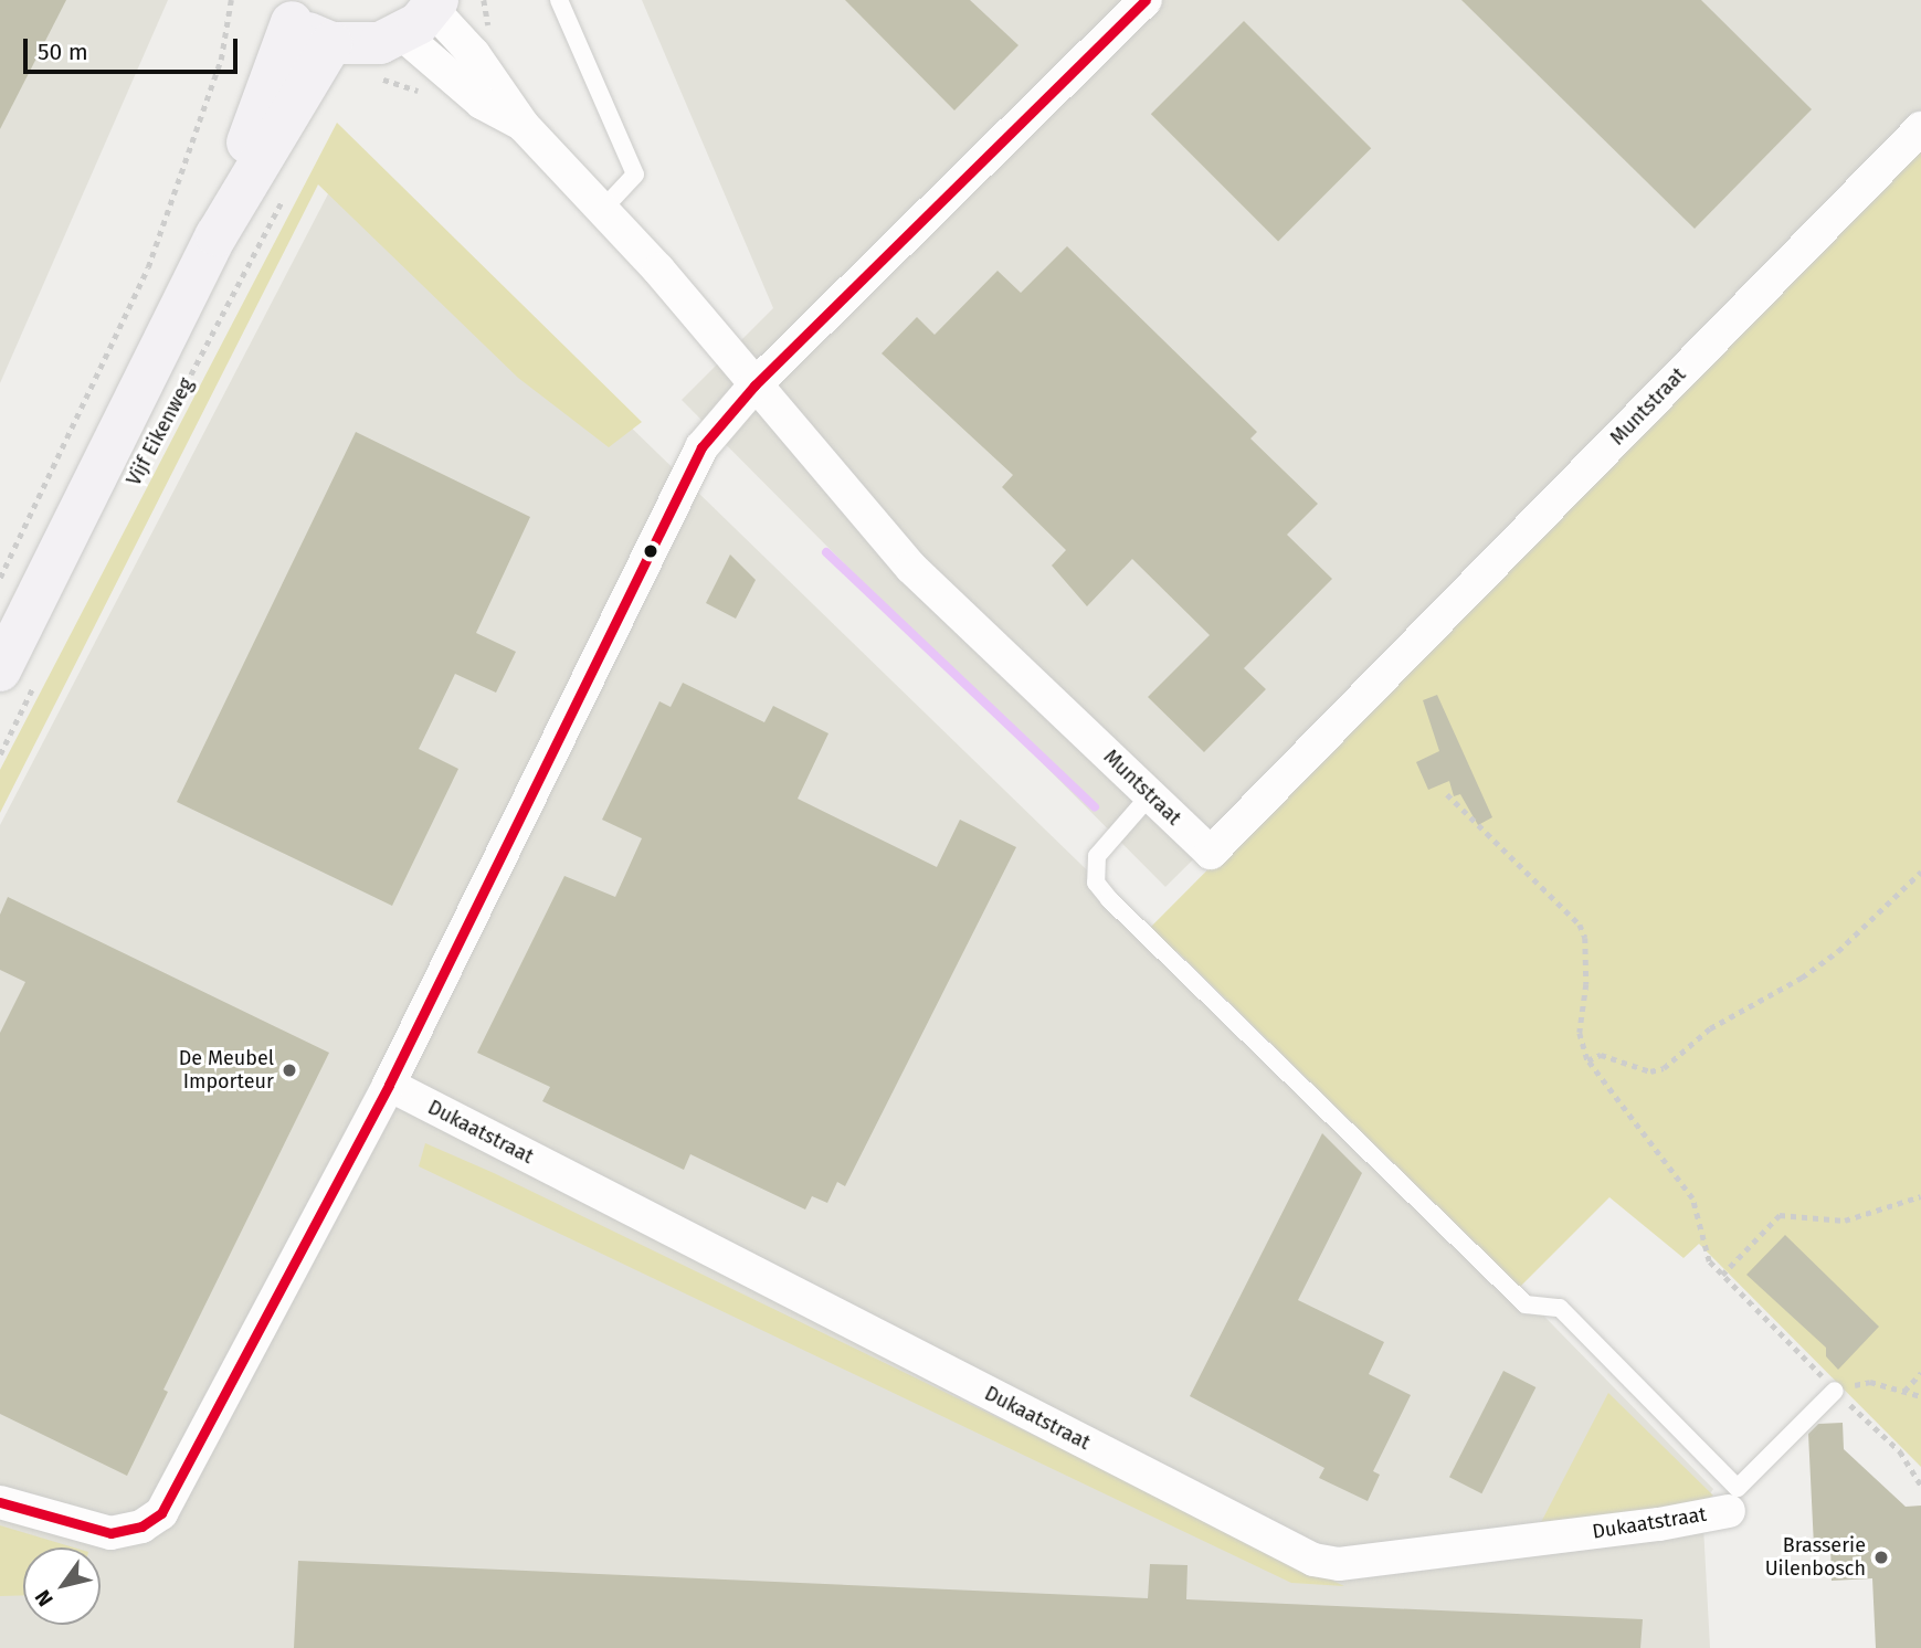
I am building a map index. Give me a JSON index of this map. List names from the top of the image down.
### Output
{
  "streets": {
    "main road": ["Vijf Eikenweg"],
    "street": ["Muntstraat", "Dukaatstraat"]
  },
  "places": ["De Meubel Importeur", "Brasserie Uilenbosch"],
  "scale_bar": "50 m",
  "north": "bottom left"
}
